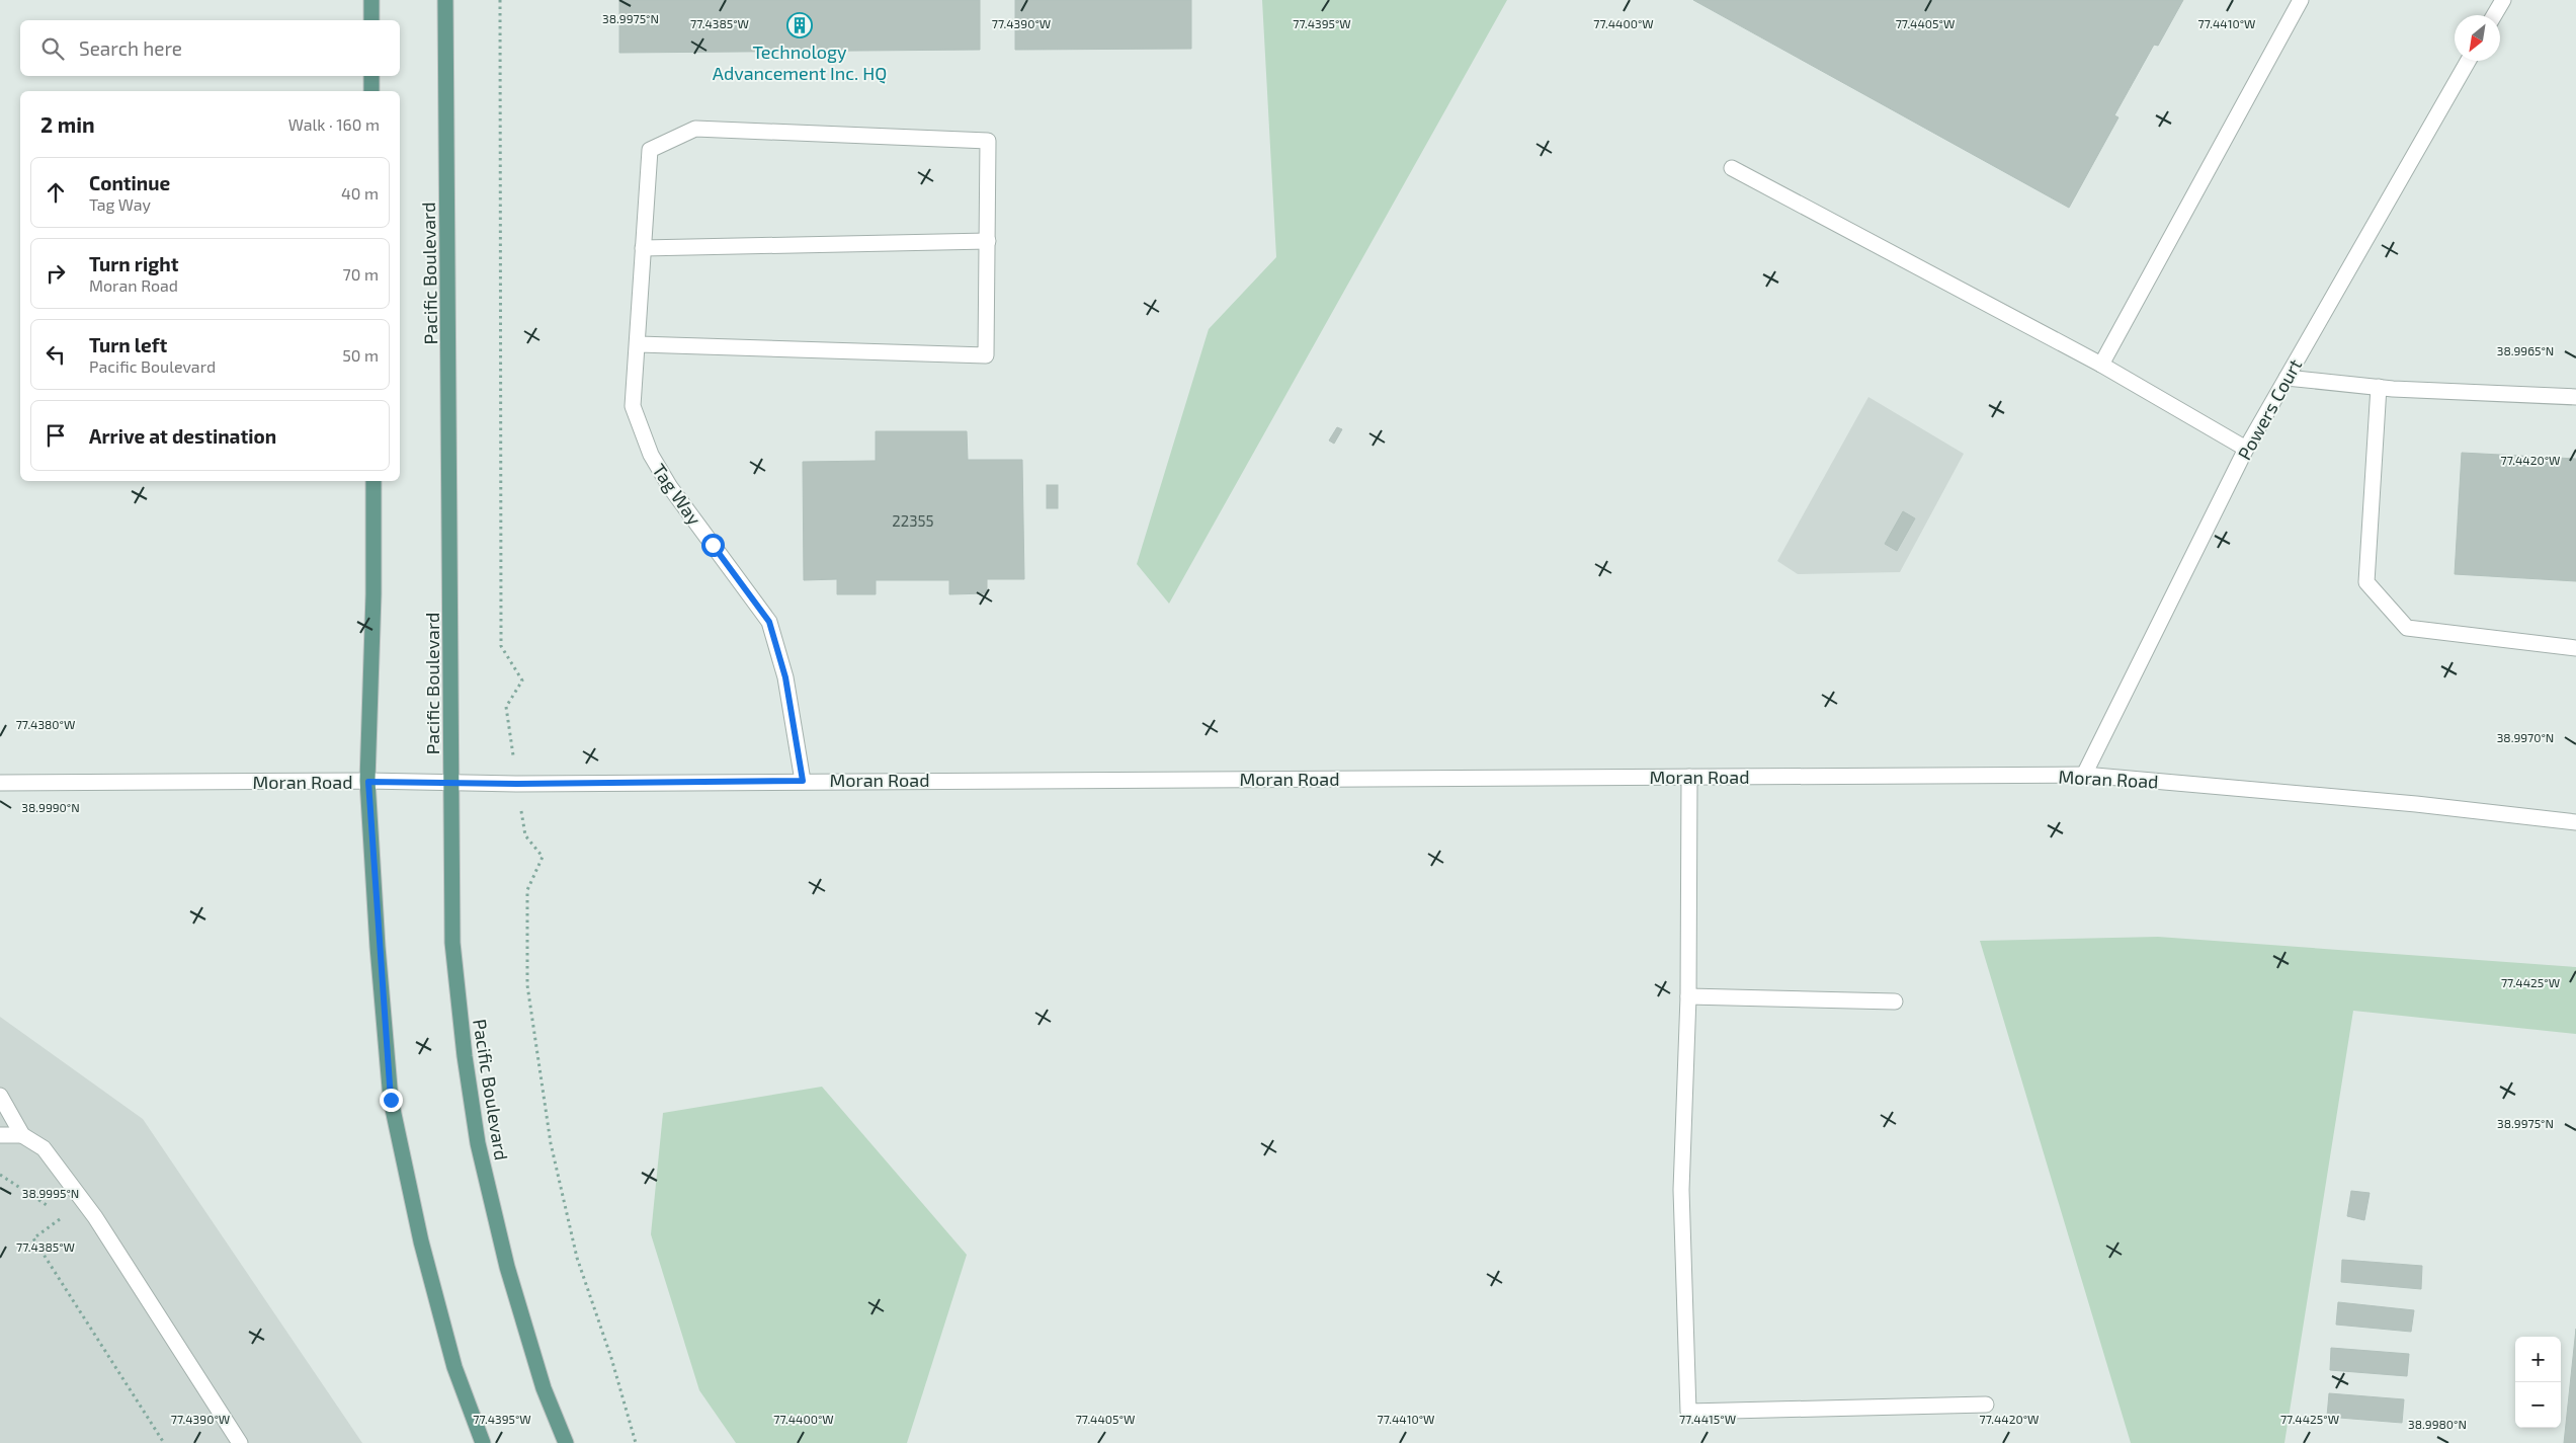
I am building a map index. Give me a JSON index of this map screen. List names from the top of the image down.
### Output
{
  "streets": {
    "main road": ["Pacific Boulevard"],
    "street": ["Powers Court", "Tag Way", "Moran Road"]
  },
  "crossings": [
    ["Pacific Boulevard", "Moran Road"],
    ["Powers Court", "Moran Road"],
    ["Tag Way", "Moran Road"]
  ],
  "places": {
    "building": ["Technology Advancement Inc. HQ"]
  },
  "house_numbers": ["22355"],
  "north": "bottom left",
  "page": {
    "search": "Search here",
    "heading": ["2 min", "Walk · 160 m"],
    "list": [
      ["Continue", "Tag Way", "40 m"],
      ["Turn right", "Moran Road", "70 m"],
      ["Turn left", "Pacific Boulevard", "50 m"],
      "Arrive at destination"
    ],
    "map_buttons": ["+", "−"]
  },
  "coordinates": [
    "38.9975°N",
    "77.4385°W",
    "77.4390°W",
    "77.4395°W",
    "77.4400°W",
    "77.4405°W",
    "77.4410°W",
    "38.9965°N",
    "77.4420°W",
    "77.4380°W",
    "38.9970°N",
    "38.9990°N",
    "77.4425°W",
    "38.9995°N",
    "77.4415°W",
    "38.9980°N"
  ]
}
